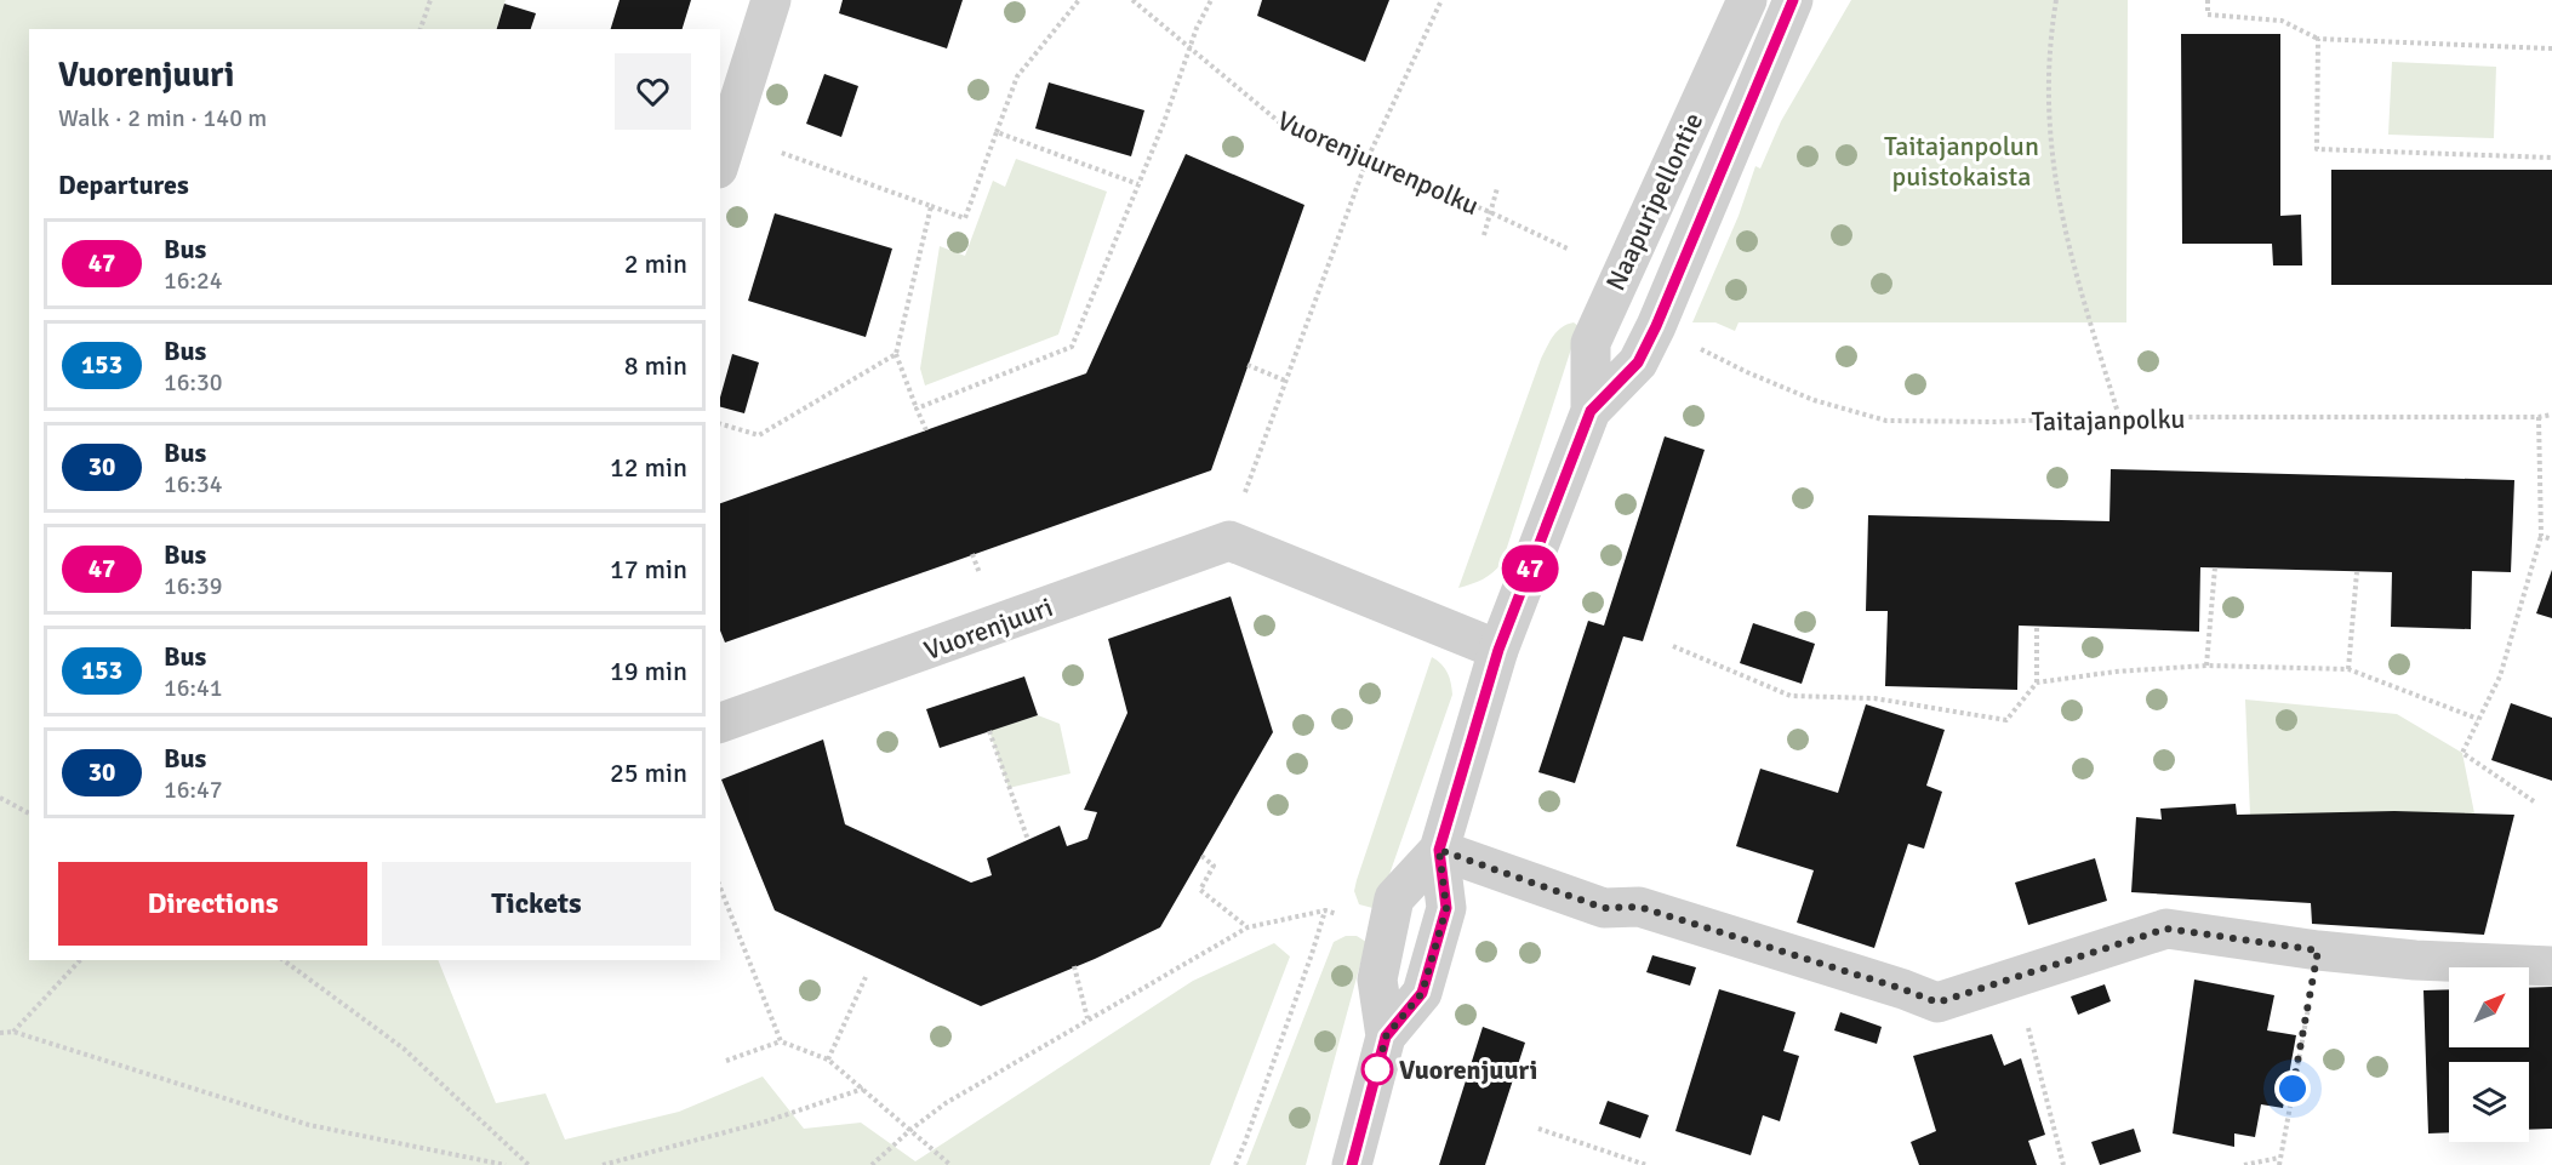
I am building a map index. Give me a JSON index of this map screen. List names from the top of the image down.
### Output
{
  "streets": {
    "street": ["Naapuripellontie", "Vuorenjuuri"],
    "path": ["Vuorenjuurenpolku", "Taitajanpolku"]
  },
  "parks": ["Taitajanpolun puistokaista"],
  "places": ["Vuorenjuuri"],
  "lines": ["bus line 47"],
  "north": "top right",
  "page": {
    "on_map": "47",
    "heading": [
      ["Vuorenjuuri", "Walk · 2 min · 140 m"],
      "Departures"
    ],
    "list": [
      {
        "mark": "47",
        "name": "Bus",
        "note": "16:24",
        "value": "2 min"
      },
      {
        "mark": "153",
        "name": "Bus",
        "note": "16:30",
        "value": "8 min"
      },
      {
        "mark": "30",
        "name": "Bus",
        "note": "16:34",
        "value": "12 min"
      },
      {
        "mark": "47",
        "name": "Bus",
        "note": "16:39",
        "value": "17 min"
      },
      {
        "mark": "153",
        "name": "Bus",
        "note": "16:41",
        "value": "19 min"
      },
      {
        "mark": "30",
        "name": "Bus",
        "note": "16:47",
        "value": "25 min"
      }
    ],
    "buttons": ["Directions", "Tickets"]
  }
}
